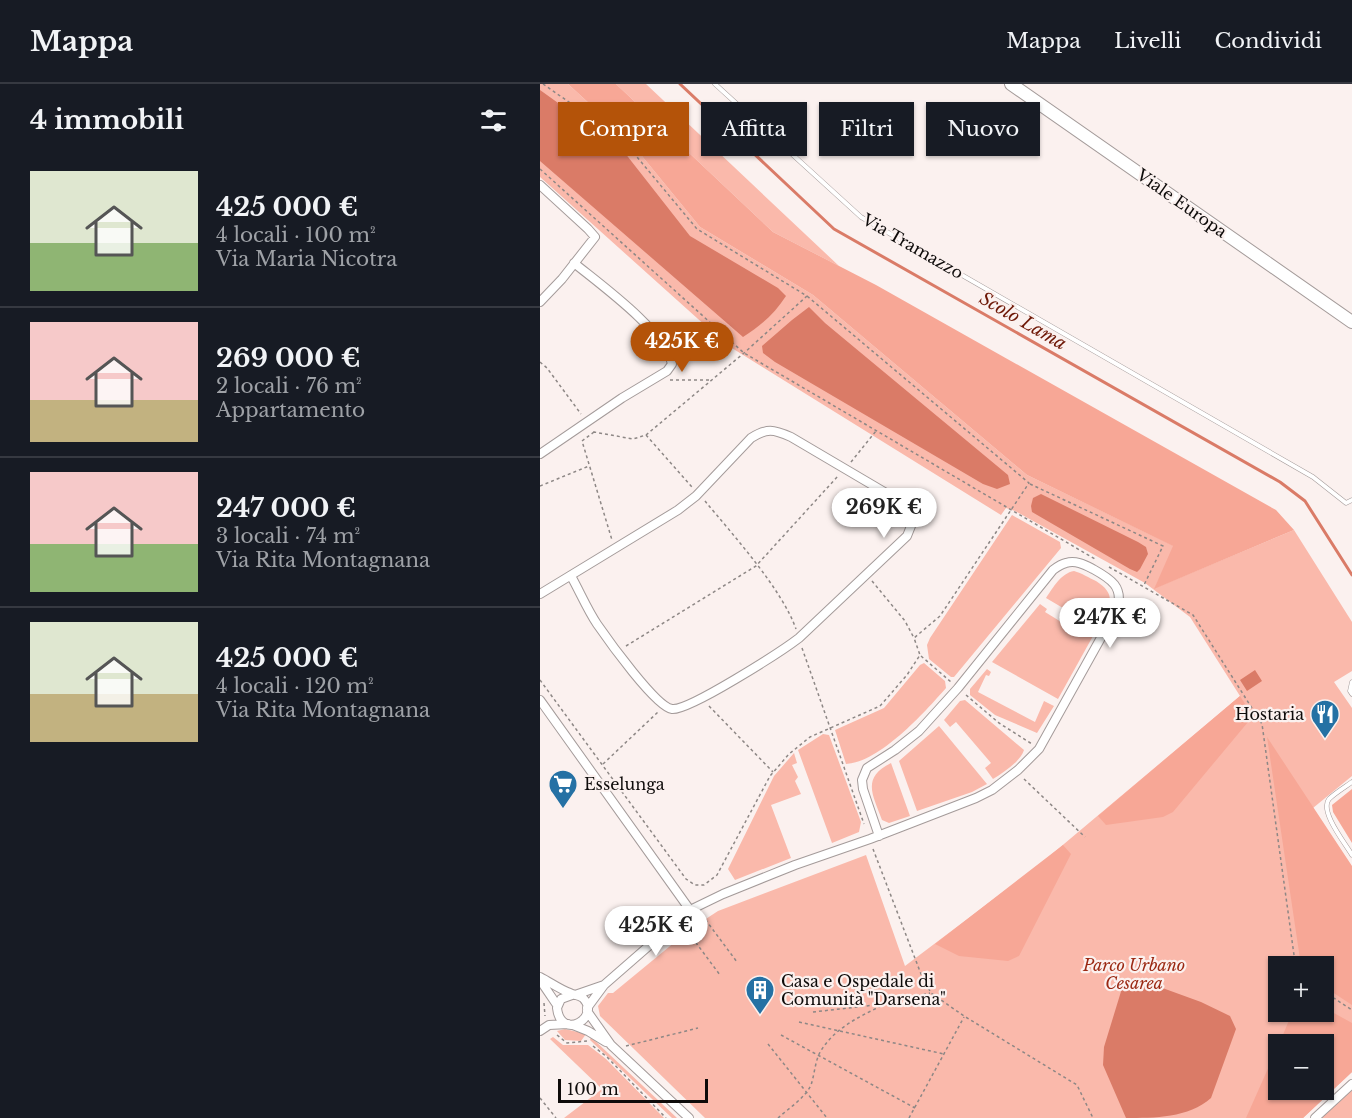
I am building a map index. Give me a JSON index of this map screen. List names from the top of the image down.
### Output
{
  "streets": {
    "main road": ["Viale Europa"],
    "lane": ["Via Tramazzo"]
  },
  "water": ["Scolo Lama"],
  "parks": ["Parco Urbano Cesarea"],
  "places": {
    "restaurant": ["Hostaria"],
    "supermarket": ["Esselunga"],
    "building": ["Casa e Ospedale di Comunità \"Darsena\""]
  },
  "scale_bar": "100 m",
  "page": {
    "header": "Mappa",
    "nav": ["Mappa", "Livelli", "Condividi"],
    "heading": "4 immobili",
    "chip": [
      "Compra",
      "Affitta",
      "Filtri",
      "Nuovo"
    ],
    "list": [
      {
        "name": "425 000 €",
        "note": "4 locali · 100 m² · Via Maria Nicotra"
      },
      {
        "name": "269 000 €",
        "note": "2 locali · 76 m² · Appartamento"
      },
      {
        "name": "247 000 €",
        "note": "3 locali · 74 m² · Via Rita Montagnana"
      },
      {
        "name": "425 000 €",
        "note": "4 locali · 120 m² · Via Rita Montagnana"
      }
    ],
    "price": [
      "425K €",
      "269K €",
      "247K €",
      "425K €"
    ],
    "map_buttons": ["+", "−"],
    "scale": "100 m"
  }
}
